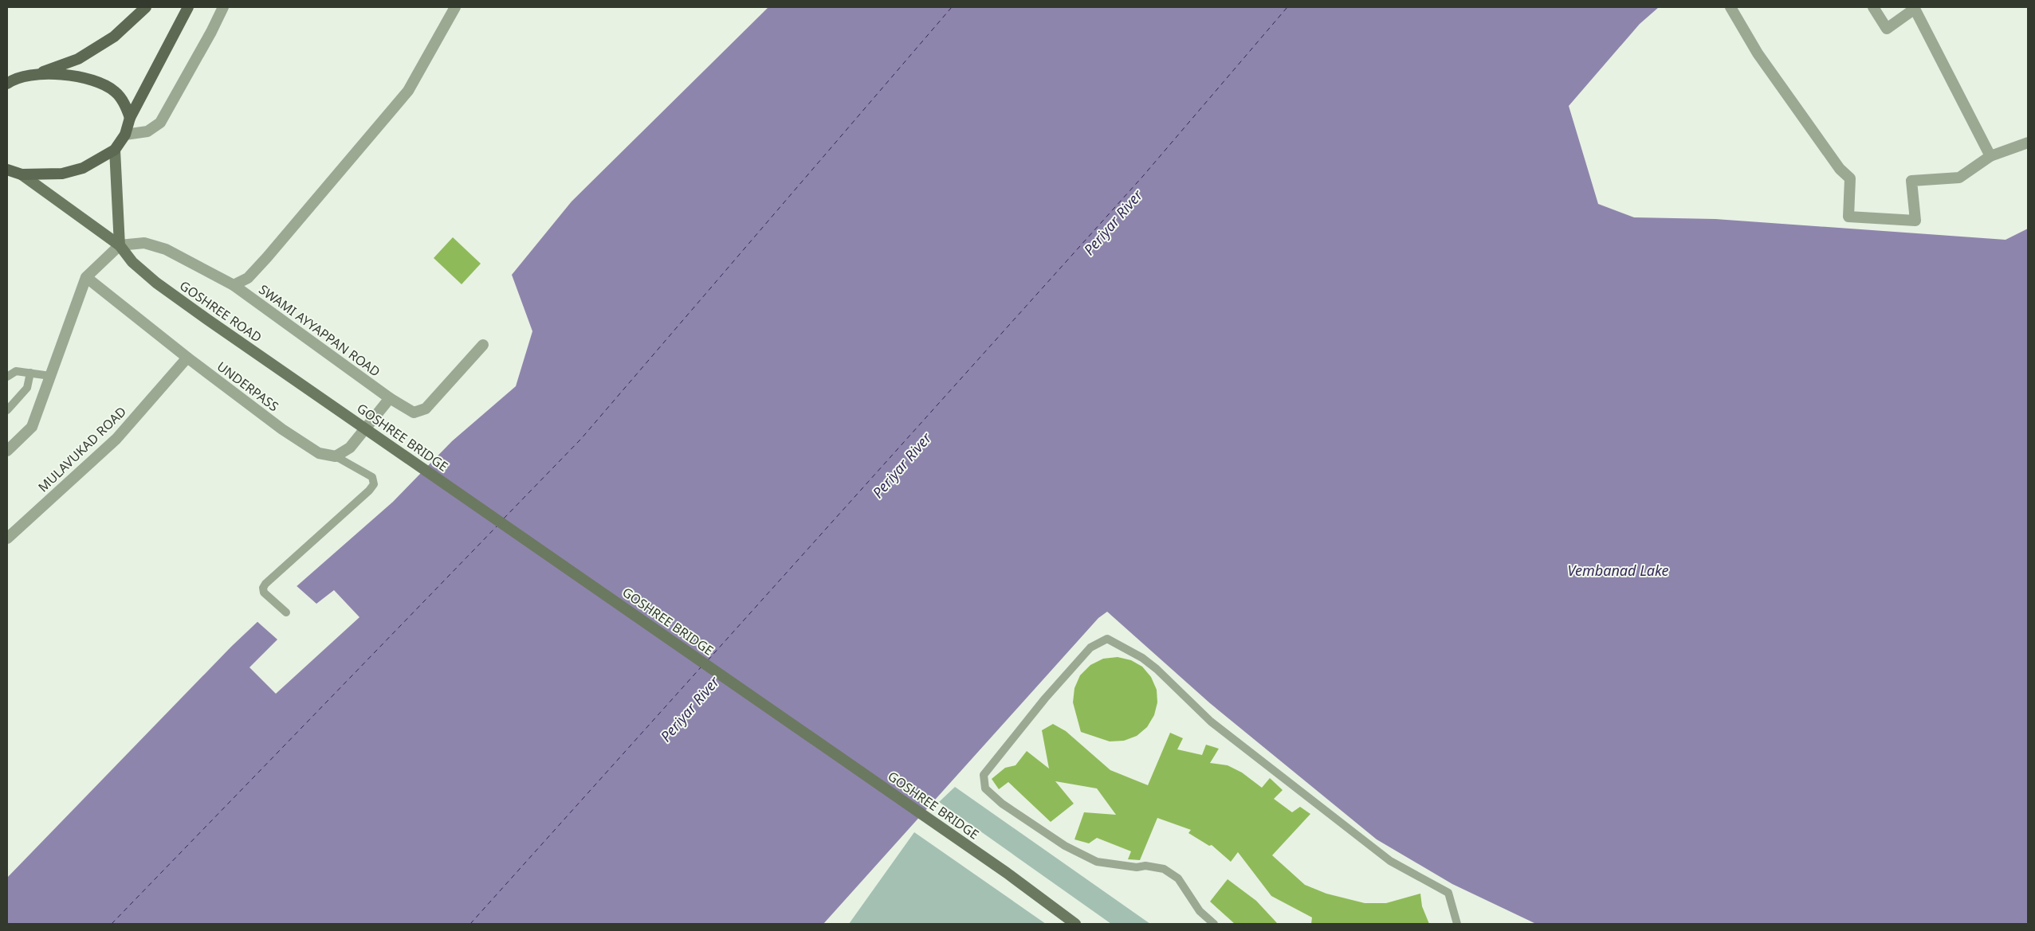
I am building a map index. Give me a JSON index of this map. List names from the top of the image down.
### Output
{
  "streets": {
    "main road": ["GOSHREE ROAD", "GOSHREE BRIDGE"],
    "street": ["SWAMI AYYAPPAN ROAD", "UNDERPASS", "MULAVUKAD ROAD"]
  },
  "crossings": [
    ["GOSHREE ROAD", "GOSHREE BRIDGE"],
    ["UNDERPASS", "MULAVUKAD ROAD"]
  ],
  "water": ["Periyar River", "Vembanad Lake"]
}
